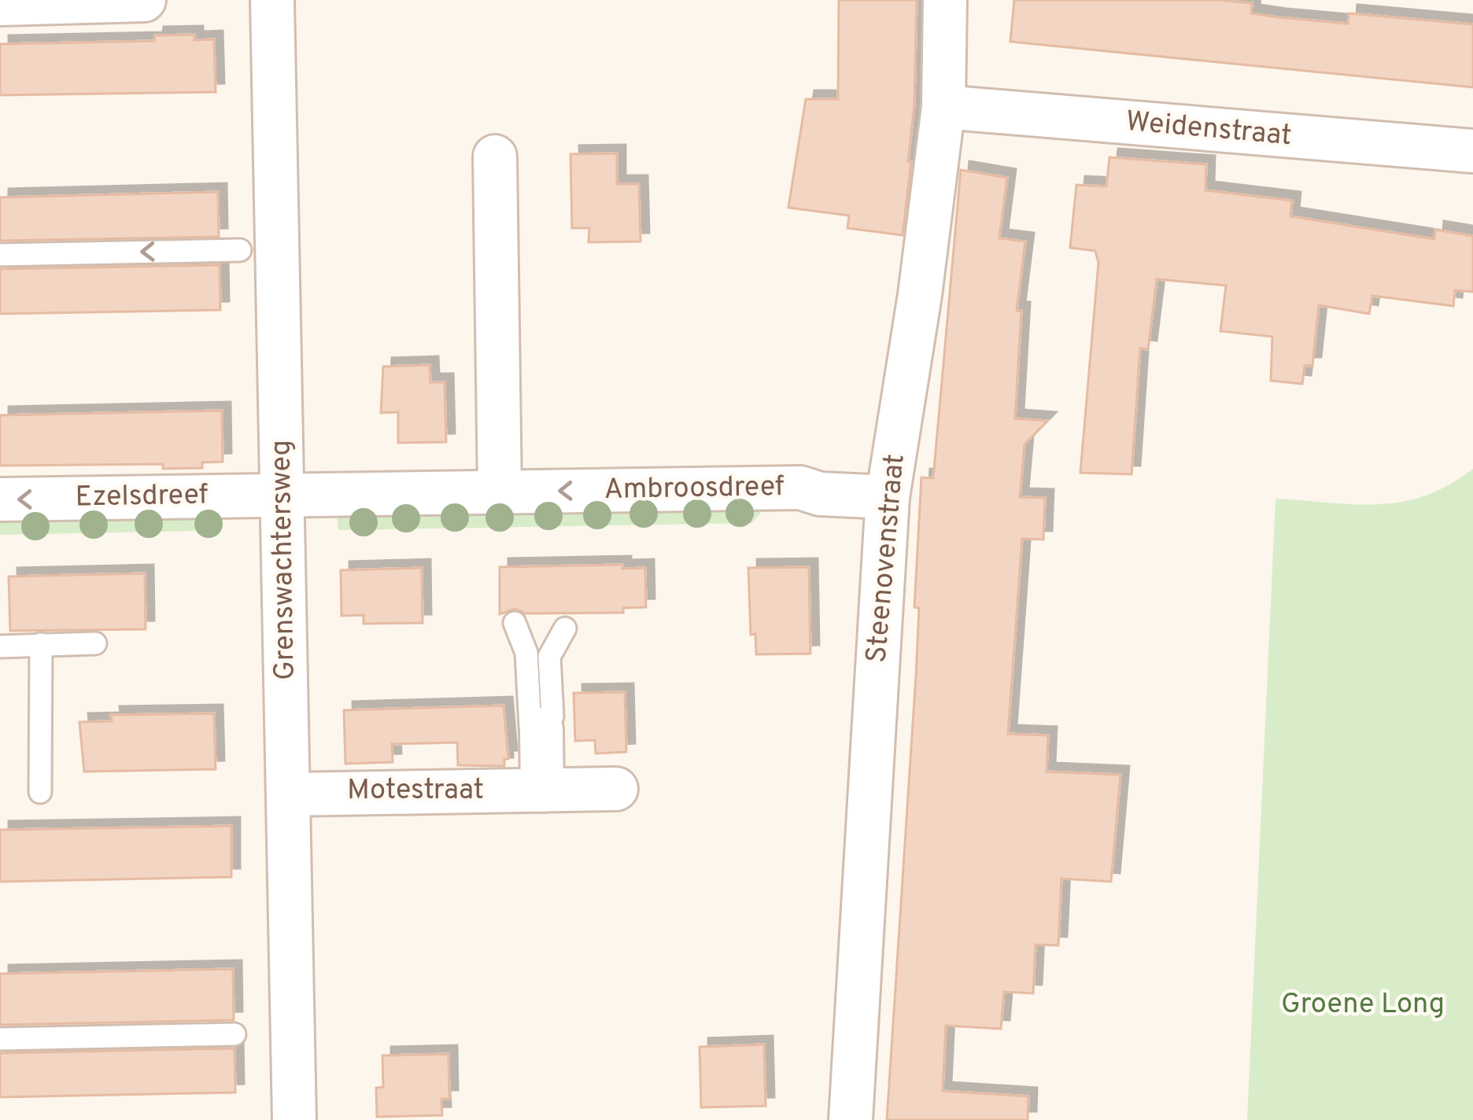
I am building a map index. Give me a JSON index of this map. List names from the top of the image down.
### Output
{
  "streets": {
    "street": [
      "Weidenstraat",
      "Ambroosdreef",
      "Ezelsdreef",
      "Steenovenstraat",
      "Grenswachtersweg",
      "Motestraat"
    ]
  },
  "crossings": [
    ["Weidenstraat", "Steenovenstraat"],
    ["Ambroosdreef", "Ezelsdreef"],
    ["Ambroosdreef", "Steenovenstraat"],
    ["Ambroosdreef", "Grenswachtersweg"],
    ["Ezelsdreef", "Grenswachtersweg"],
    ["Grenswachtersweg", "Motestraat"]
  ],
  "one_way": ["Ambroosdreef", "Ezelsdreef"],
  "parks": ["Groene Long"]
}
